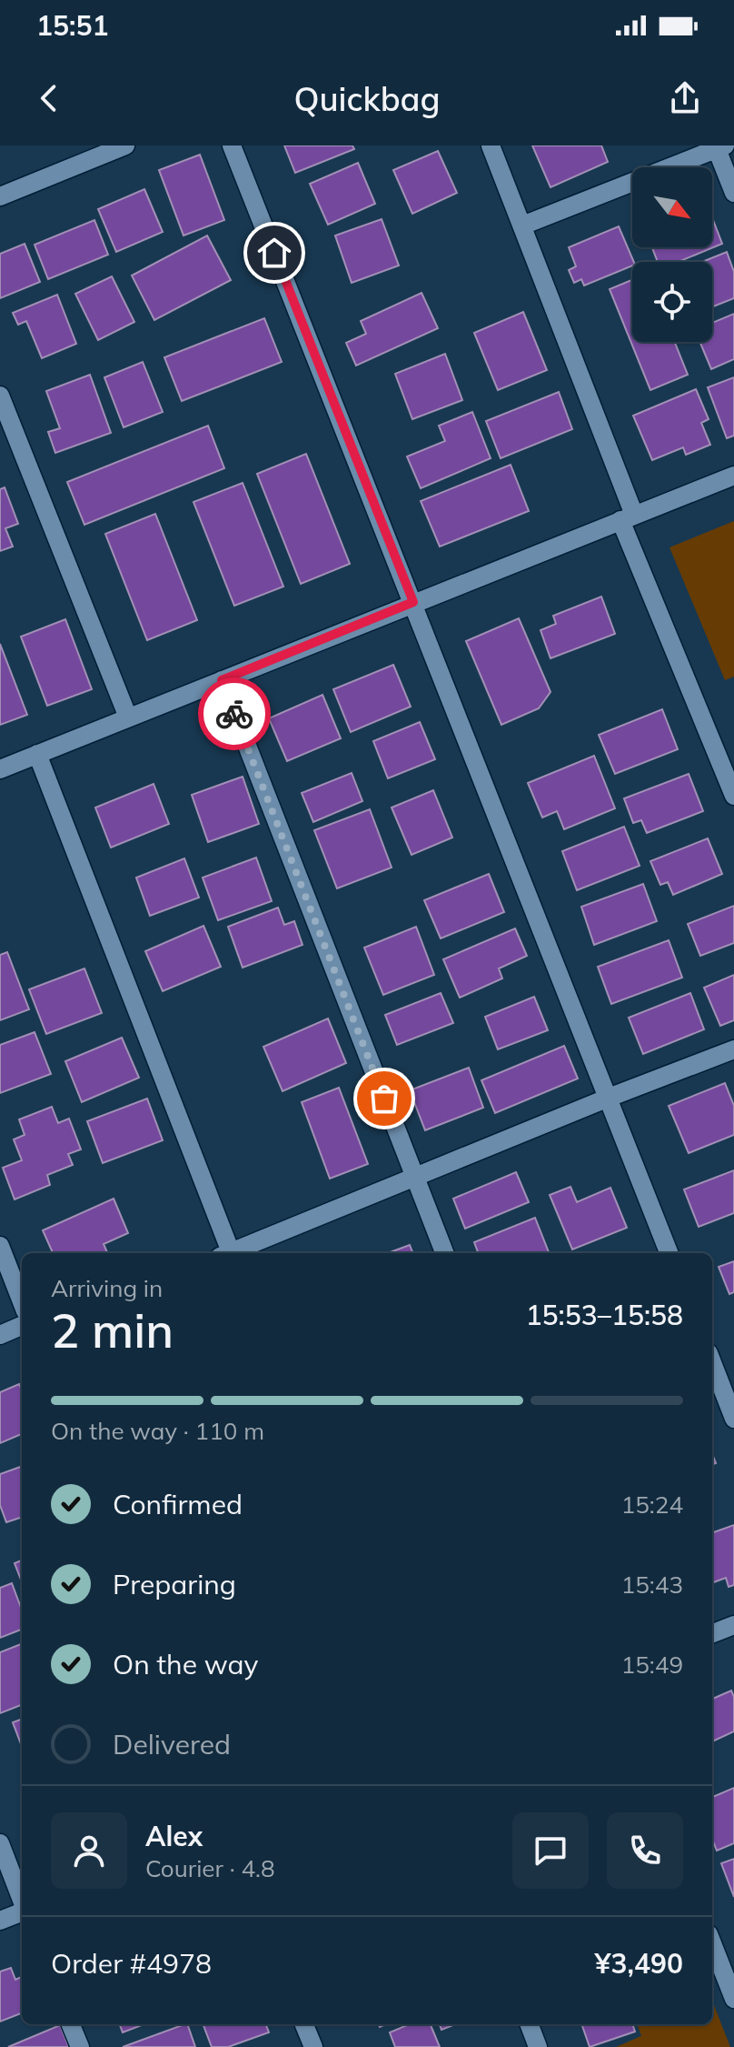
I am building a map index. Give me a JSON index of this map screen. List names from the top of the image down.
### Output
{
  "north": "bottom right",
  "page": {
    "status": "15:51",
    "header": "Quickbag",
    "heading": ["2 min", "Arriving in", "15:53–15:58"],
    "panel": [
      "Alex",
      "Courier · 4.8",
      "Order #4978",
      "¥3,490"
    ],
    "bar": "On the way · 110 m",
    "list": [
      ["Confirmed", "15:24"],
      ["Preparing", "15:43"],
      ["On the way", "15:49"],
      "Delivered"
    ]
  }
}
